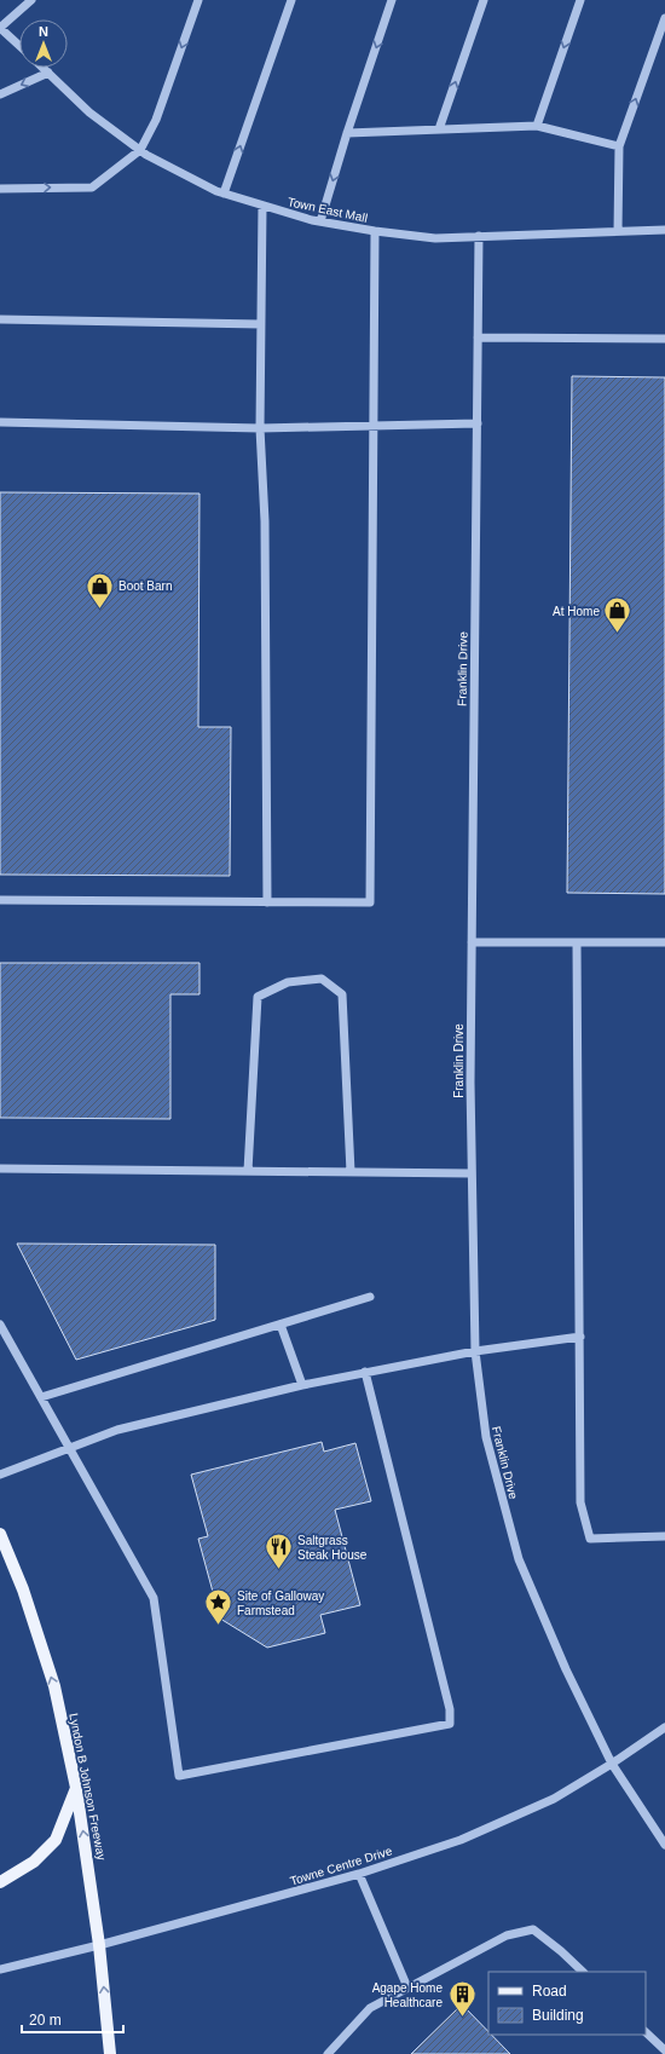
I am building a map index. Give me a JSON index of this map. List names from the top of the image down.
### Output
{
  "streets": {
    "main road": ["Lyndon B Johnson Freeway"],
    "street": ["Town East Mall", "Franklin Drive", "Towne Centre Drive"]
  },
  "crossings": [
    ["Town East Mall", "Franklin Drive"],
    ["Franklin Drive", "Towne Centre Drive"],
    ["Lyndon B Johnson Freeway", "Towne Centre Drive"]
  ],
  "one_way": ["Lyndon B Johnson Freeway"],
  "places": {
    "shop": ["Boot Barn", "At Home"],
    "restaurant": ["Saltgrass Steak House"],
    "place": ["Site of Galloway Farmstead"],
    "building": ["Agape Home Healthcare"]
  },
  "legend": ["Road", "Building"],
  "scale_bar": "20 m",
  "north": "top"
}
